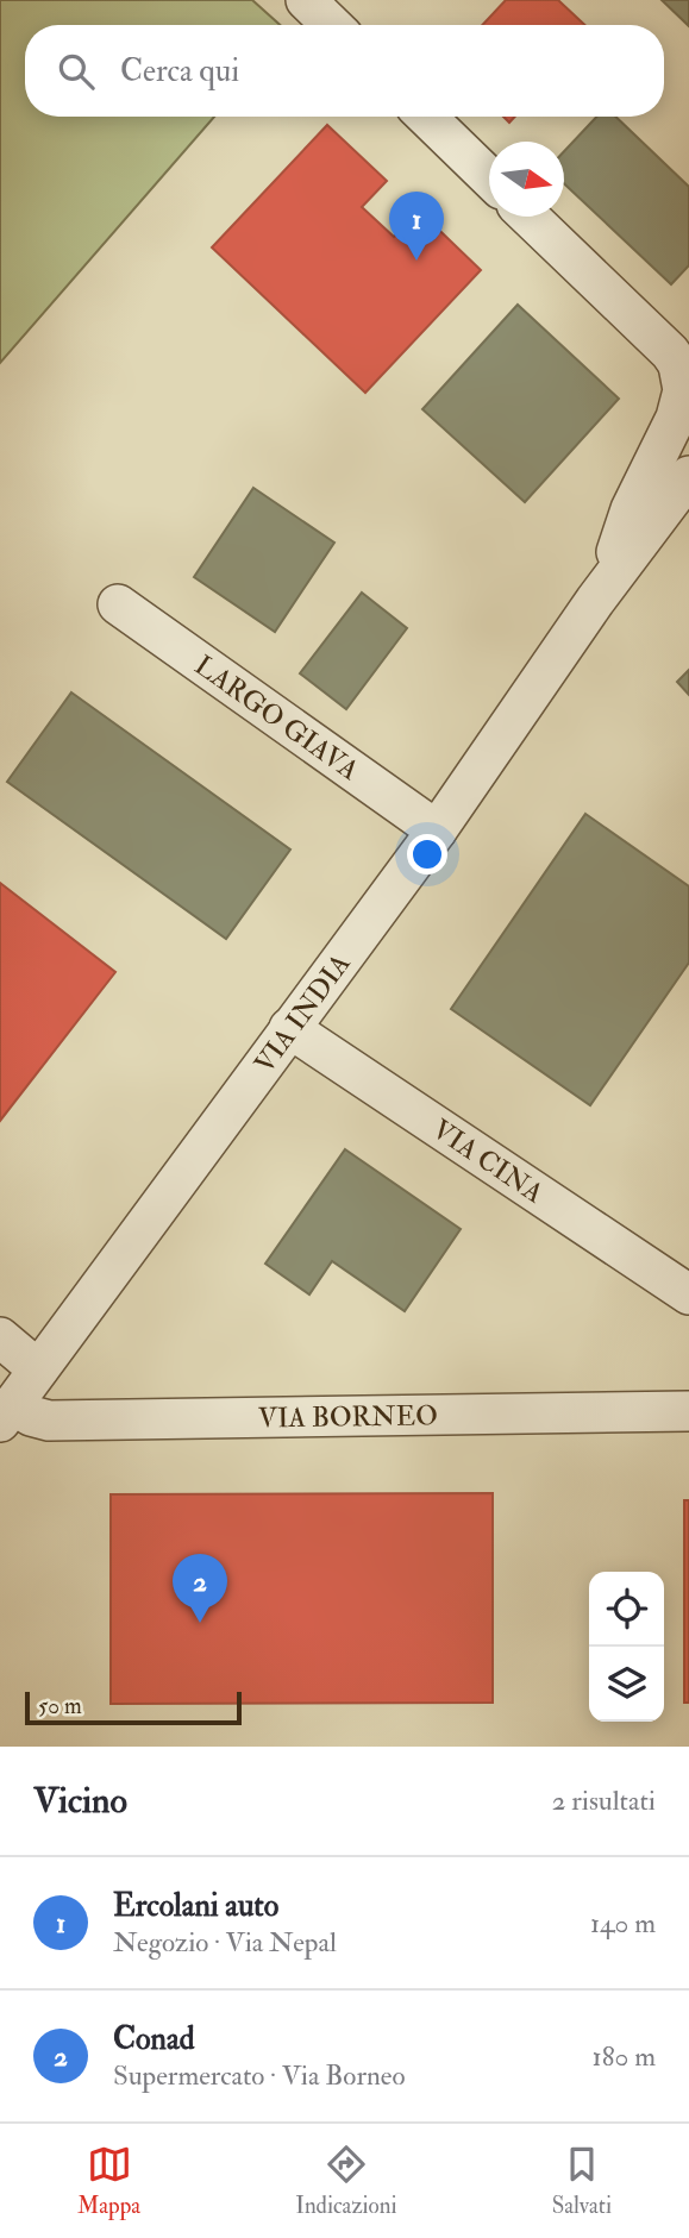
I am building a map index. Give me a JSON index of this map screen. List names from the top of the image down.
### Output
{
  "streets": {
    "street": [
      "LARGO GIAVA",
      "VIA INDIA",
      "VIA CINA",
      "VIA BORNEO"
    ]
  },
  "crossings": [
    ["LARGO GIAVA", "VIA INDIA"],
    ["VIA INDIA", "VIA CINA"],
    ["VIA INDIA", "VIA BORNEO"]
  ],
  "scale_bar": "50 m",
  "north": "right",
  "page": {
    "search": "Cerca qui",
    "pins": ["1", "2"],
    "scale": "50 m",
    "heading": ["Vicino", "2 risultati"],
    "list": [
      {
        "mark": "1",
        "name": "Ercolani auto",
        "note": "Negozio · Via Nepal",
        "value": "140 m"
      },
      {
        "mark": "2",
        "name": "Conad",
        "note": "Supermercato · Via Borneo",
        "value": "180 m"
      }
    ],
    "nav": ["Mappa", "Indicazioni", "Salvati"]
  }
}
